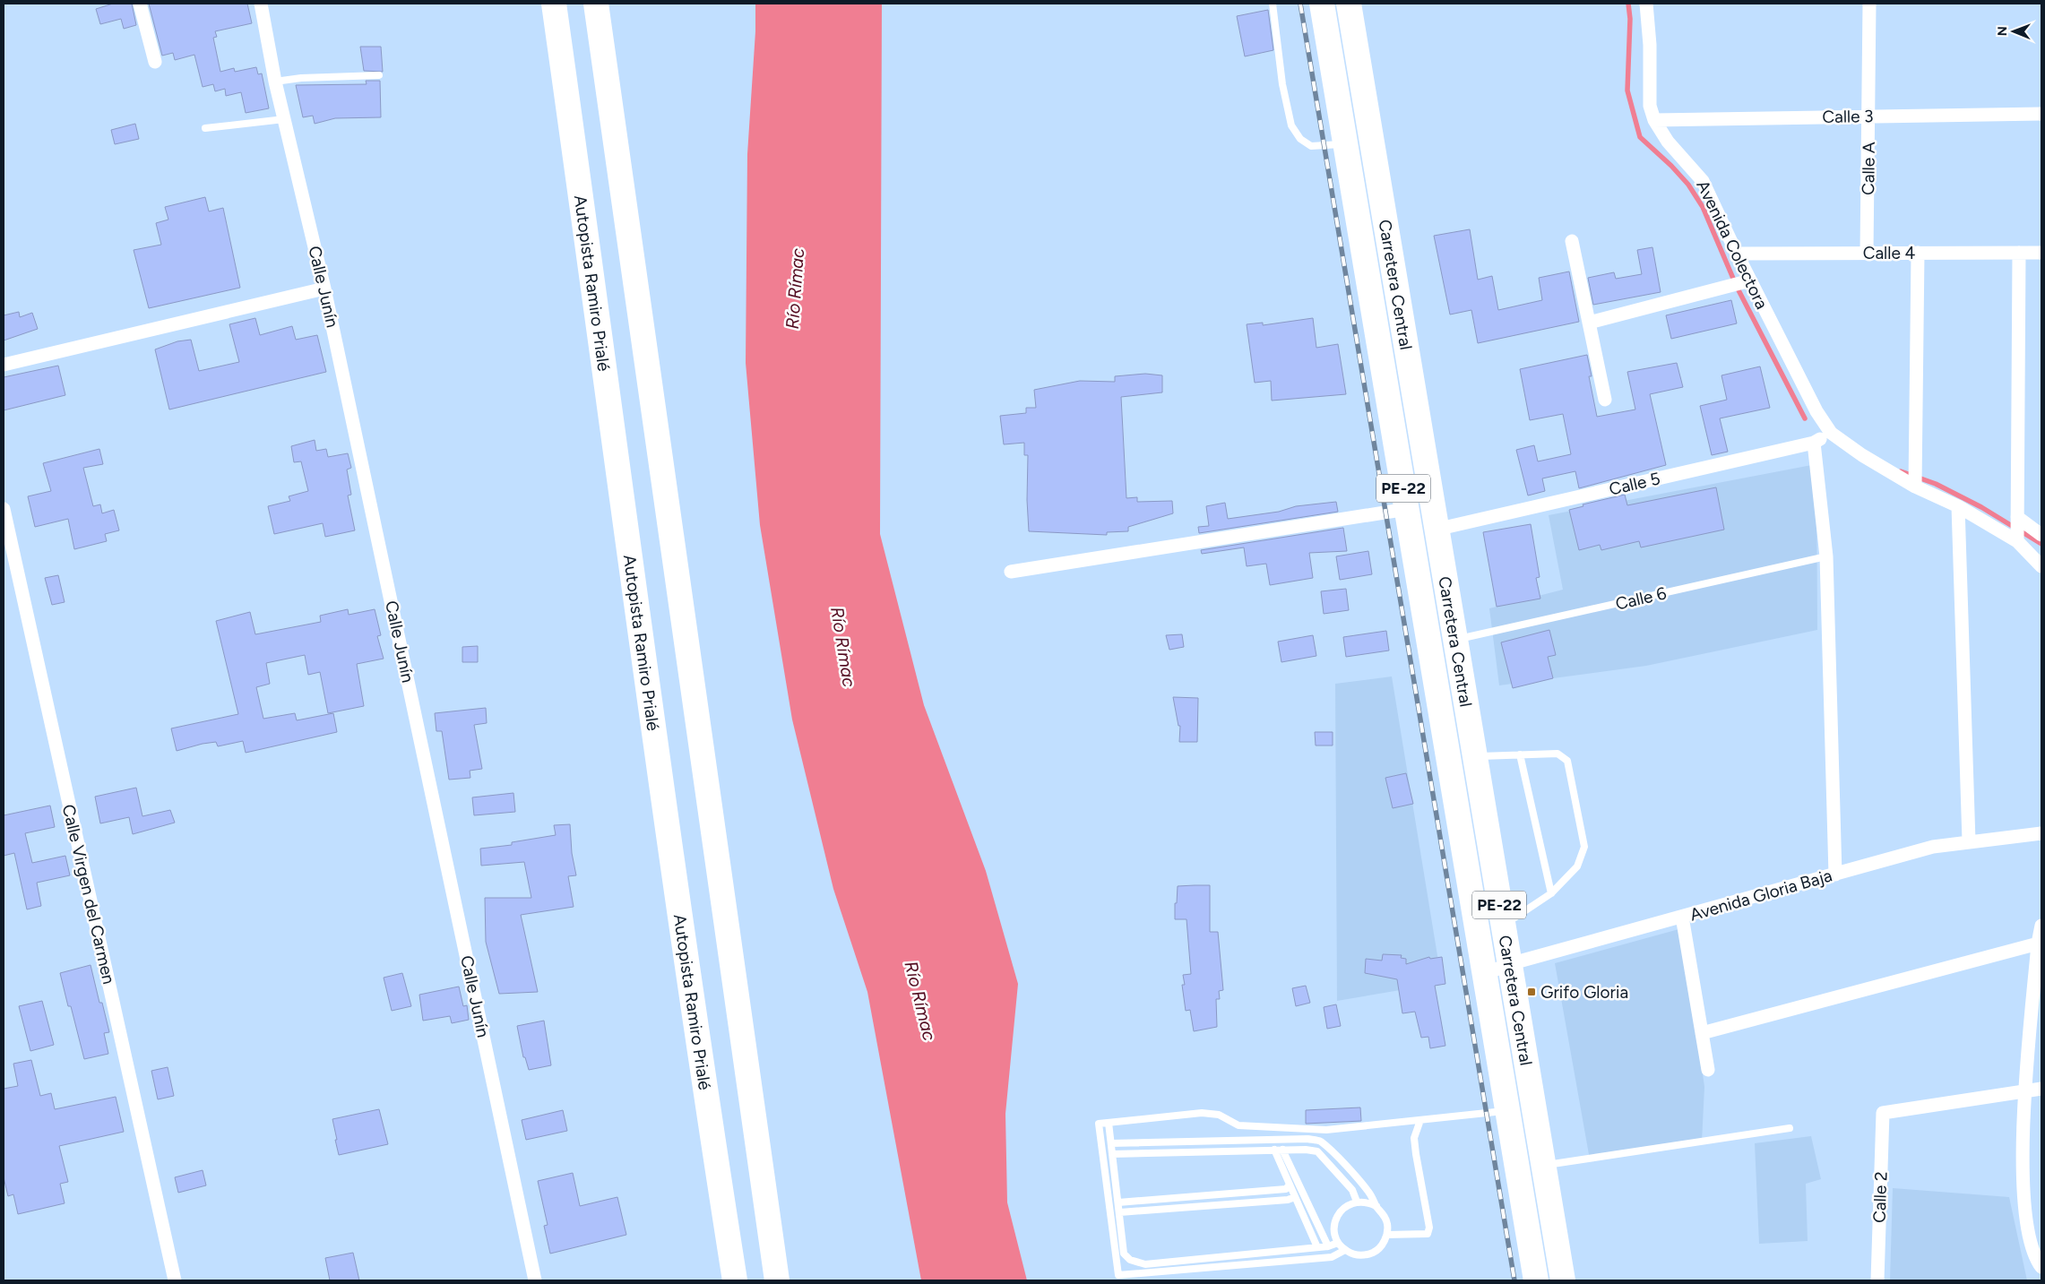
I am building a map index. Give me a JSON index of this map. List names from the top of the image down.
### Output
{
  "streets": {
    "highway": ["Autopista Ramiro Prialé", "Carretera Central", "PE-22"],
    "street": [
      "Calle 3",
      "Calle A",
      "Avenida Colectora",
      "Calle 4",
      "Calle Junín",
      "Calle 5",
      "Calle Virgen del Carmen",
      "Avenida Gloria Baja",
      "Calle 2"
    ],
    "lane": ["Calle 6"]
  },
  "crossings": [
    ["Calle 3", "Calle A"],
    ["Calle 3", "Avenida Colectora"],
    ["Calle A", "Calle 4"],
    ["Avenida Colectora", "Calle 4"],
    ["Avenida Colectora", "Calle 5"],
    ["Carretera Central", "Calle 5"],
    ["Carretera Central", "Calle 6"],
    ["Carretera Central", "Avenida Gloria Baja"]
  ],
  "water": ["Río Rímac"],
  "places": {
    "transit": ["Grifo Gloria"]
  },
  "north": "left"
}
